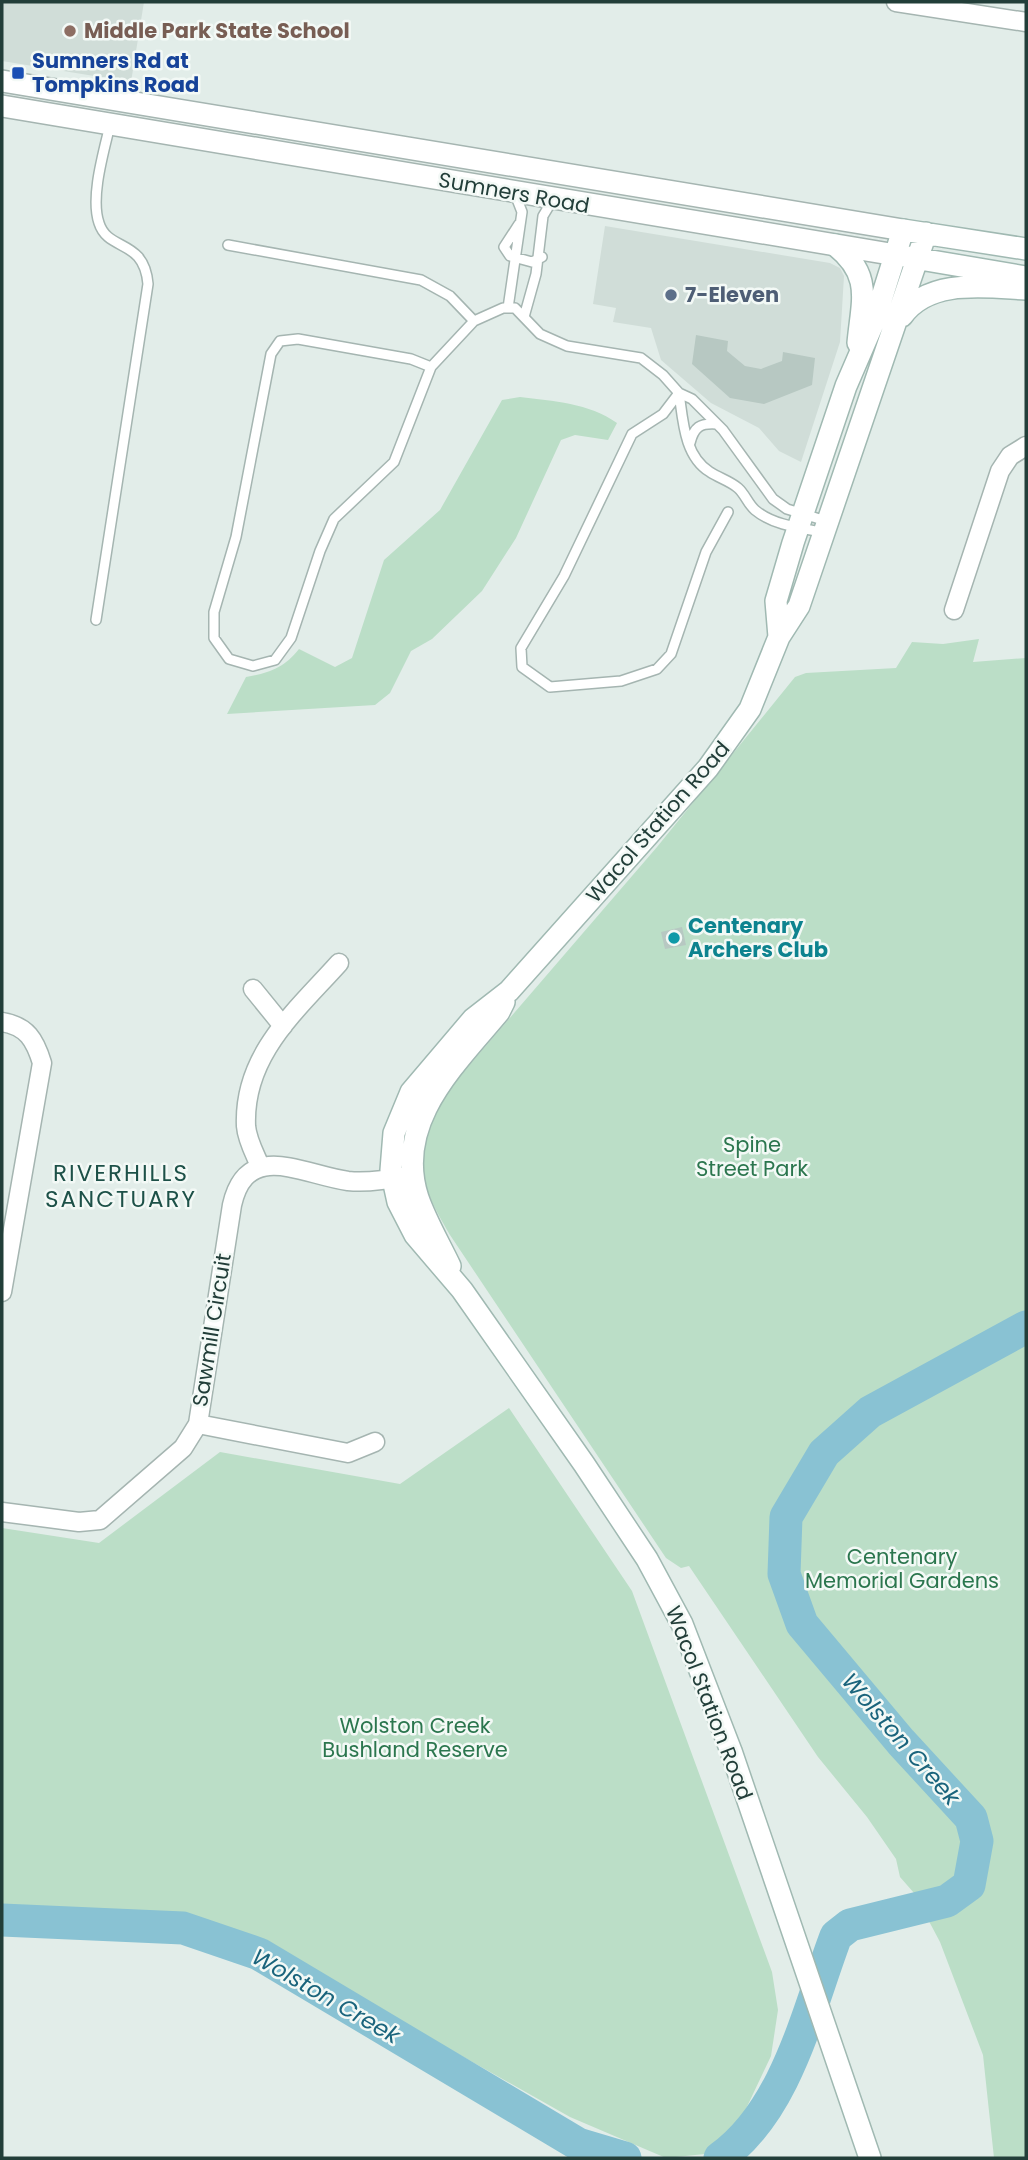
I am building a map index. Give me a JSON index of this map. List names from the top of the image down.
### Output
{
  "streets": {
    "main road": ["Sumners Road", "Wacol Station Road"],
    "street": ["Sawmill Circuit"]
  },
  "crossings": [
    ["Sumners Road", "Wacol Station Road"]
  ],
  "districts": ["RIVERHILLS SANCTUARY"],
  "water": ["Wolston Creek"],
  "parks": ["Spine Street Park", "Centenary Memorial Gardens", "Wolston Creek Bushland Reserve"],
  "places": {
    "other": ["Middle Park State School", "7-Eleven", "Centenary Archers Club"],
    "transit": ["Sumners Rd at Tompkins Road"]
  }
}
